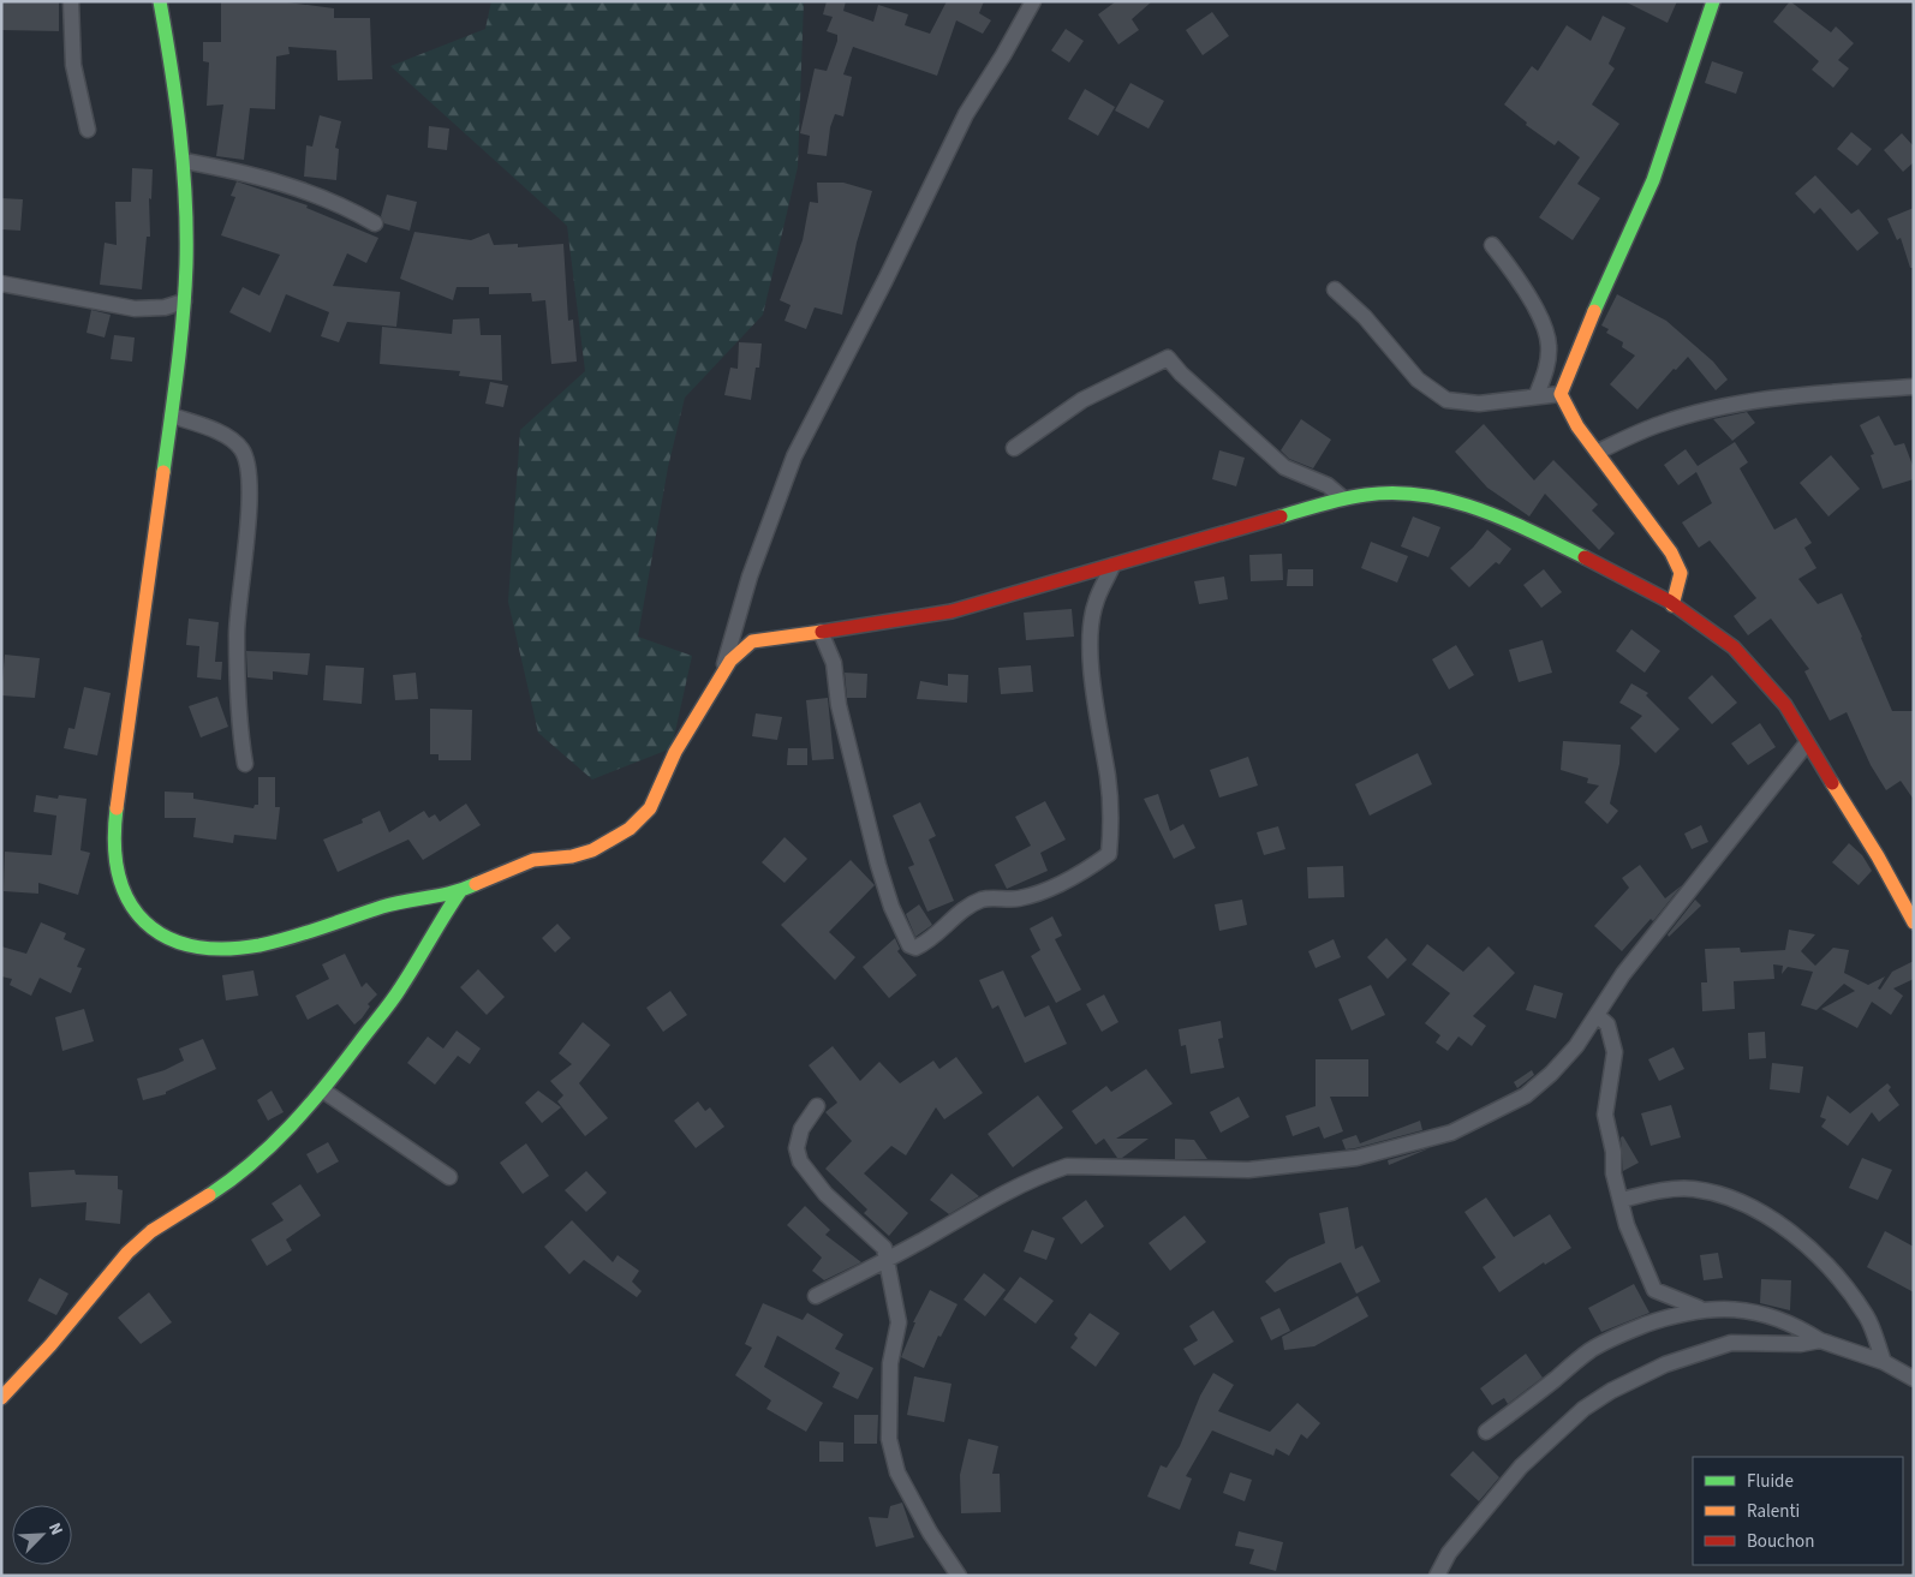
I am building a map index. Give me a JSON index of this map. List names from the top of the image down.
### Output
{
  "legend": ["Fluide", "Ralenti", "Bouchon"],
  "north": "top right"
}
